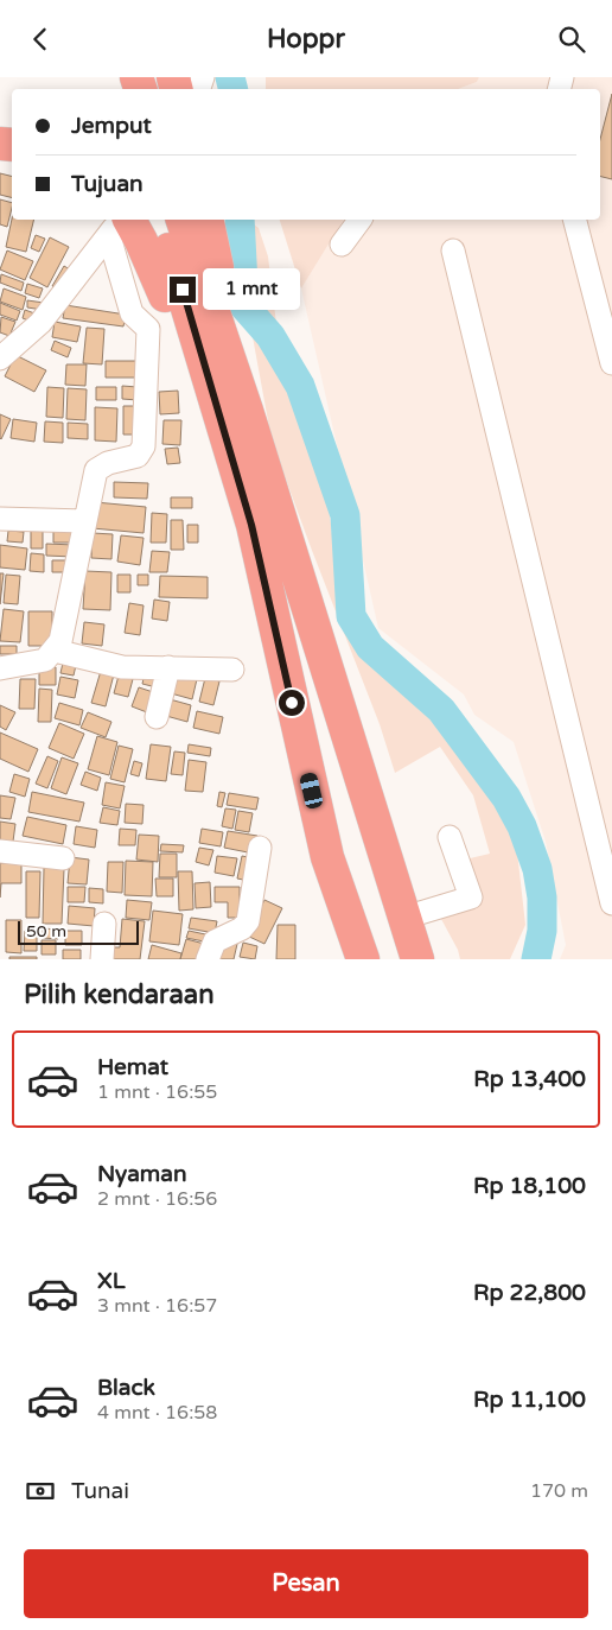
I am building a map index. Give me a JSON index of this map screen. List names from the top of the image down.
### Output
{
  "scale_bar": "50 m",
  "page": {
    "header": "Hoppr",
    "banner": ["Jemput", "Tujuan"],
    "bubble": "1 mnt",
    "scale": "50 m",
    "heading": "Pilih kendaraan",
    "list": [
      {
        "name": "Hemat",
        "note": "1 mnt · 16:55",
        "value": "Rp 13,400"
      },
      {
        "name": "Nyaman",
        "note": "2 mnt · 16:56",
        "value": "Rp 18,100"
      },
      {
        "name": "XL",
        "note": "3 mnt · 16:57",
        "value": "Rp 22,800"
      },
      {
        "name": "Black",
        "note": "4 mnt · 16:58",
        "value": "Rp 11,100"
      }
    ],
    "pay": ["Tunai", "170 m"],
    "buttons": "Pesan"
  }
}
